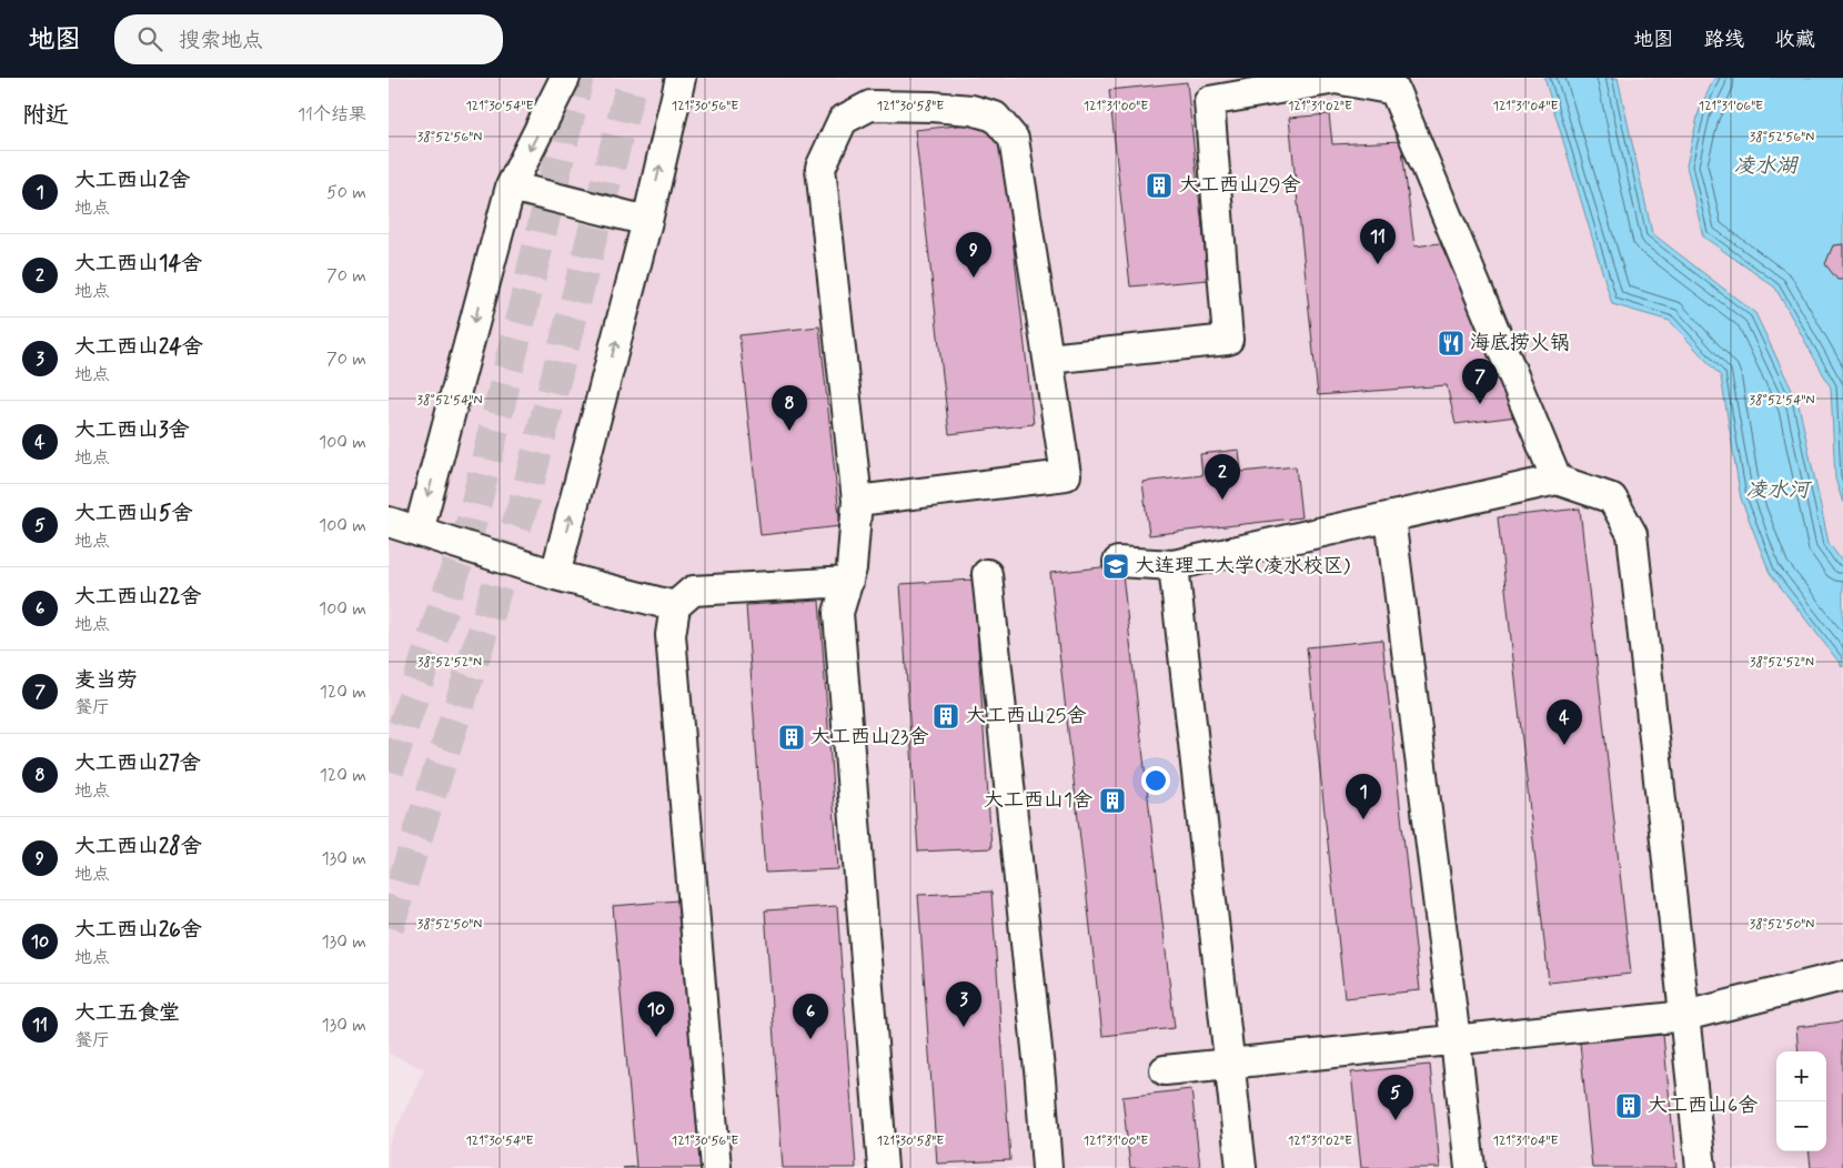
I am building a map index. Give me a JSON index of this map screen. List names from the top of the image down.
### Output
{
  "water": ["凌水湖", "凌水河"],
  "places": {
    "building": [
      "大工西山29舍",
      "大工西山25舍",
      "大工西山23舍",
      "大工西山1舍",
      "大工西山6舍"
    ],
    "restaurant": ["海底捞火锅"],
    "school or university": ["大连理工大学(凌水校区)"]
  },
  "page": {
    "header": "地图",
    "search": "搜索地点",
    "nav": ["地图", "路线", "收藏"],
    "heading": ["附近", "11个结果"],
    "list": [
      {
        "mark": "1",
        "name": "大工西山2舍",
        "note": "地点",
        "value": "50 m"
      },
      {
        "mark": "2",
        "name": "大工西山14舍",
        "note": "地点",
        "value": "70 m"
      },
      {
        "mark": "3",
        "name": "大工西山24舍",
        "note": "地点",
        "value": "70 m"
      },
      {
        "mark": "4",
        "name": "大工西山3舍",
        "note": "地点",
        "value": "100 m"
      },
      {
        "mark": "5",
        "name": "大工西山5舍",
        "note": "地点",
        "value": "100 m"
      },
      {
        "mark": "6",
        "name": "大工西山22舍",
        "note": "地点",
        "value": "100 m"
      },
      {
        "mark": "7",
        "name": "麦当劳",
        "note": "餐厅",
        "value": "120 m"
      },
      {
        "mark": "8",
        "name": "大工西山27舍",
        "note": "地点",
        "value": "120 m"
      },
      {
        "mark": "9",
        "name": "大工西山28舍",
        "note": "地点",
        "value": "130 m"
      },
      {
        "mark": "10",
        "name": "大工西山26舍",
        "note": "地点",
        "value": "130 m"
      },
      {
        "mark": "11",
        "name": "大工五食堂",
        "note": "餐厅",
        "value": "130 m"
      }
    ],
    "pins": [
      "11",
      "9",
      "7",
      "8",
      "2",
      "4",
      "1",
      "3",
      "10",
      "6",
      "5"
    ],
    "map_buttons": ["+", "−"]
  },
  "coordinates": [
    "121°30'54\"E",
    "121°30'56\"E",
    "121°30'58\"E",
    "121°31'00\"E",
    "121°31'02\"E",
    "121°31'04\"E",
    "121°31'06\"E",
    "38°52'56\"N",
    "38°52'54\"N",
    "38°52'52\"N",
    "38°52'50\"N"
  ]
}
